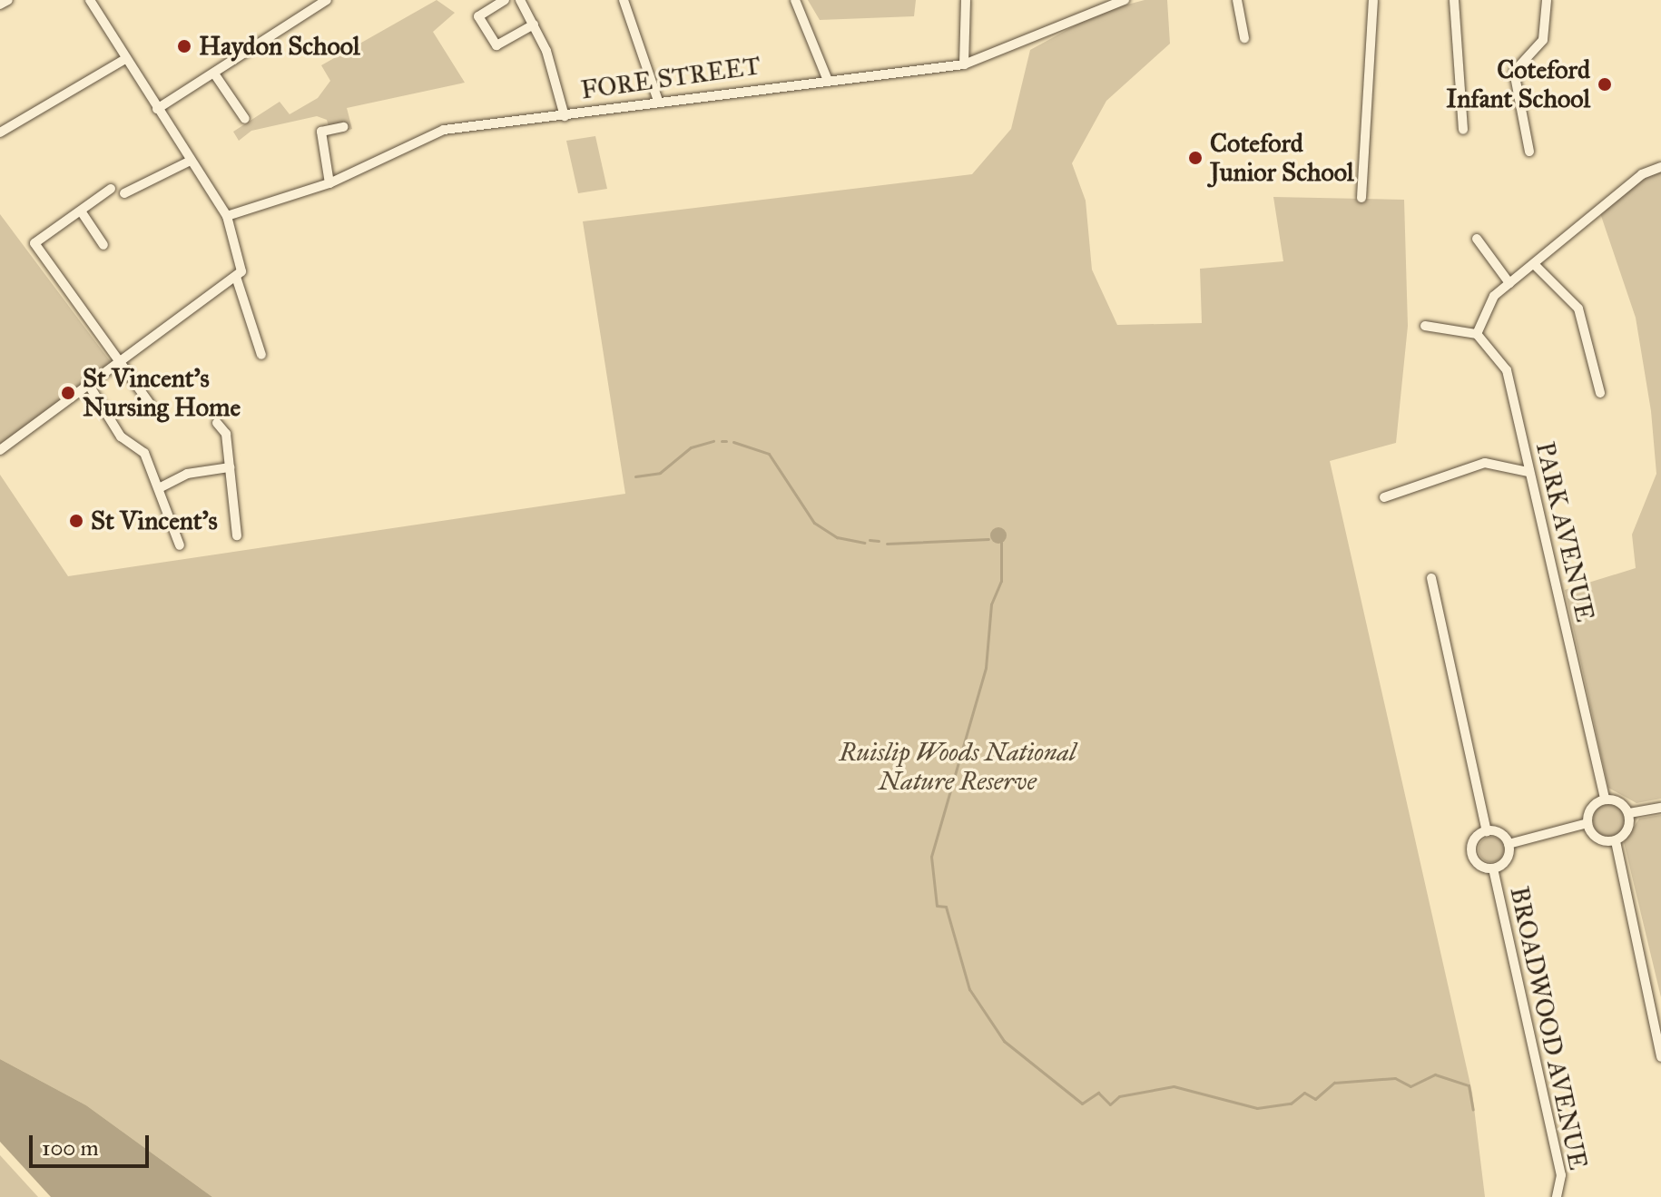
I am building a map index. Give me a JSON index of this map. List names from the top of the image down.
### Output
{
  "streets": {
    "street": ["FORE STREET", "PARK AVENUE", "BROADWOOD AVENUE"]
  },
  "parks": ["Ruislip Woods National Nature Reserve"],
  "places": [
    "Haydon School",
    "Coteford Infant School",
    "Coteford Junior School",
    "St Vincent's Nursing Home",
    "St Vincent's"
  ],
  "scale_bar": "100 m"
}
